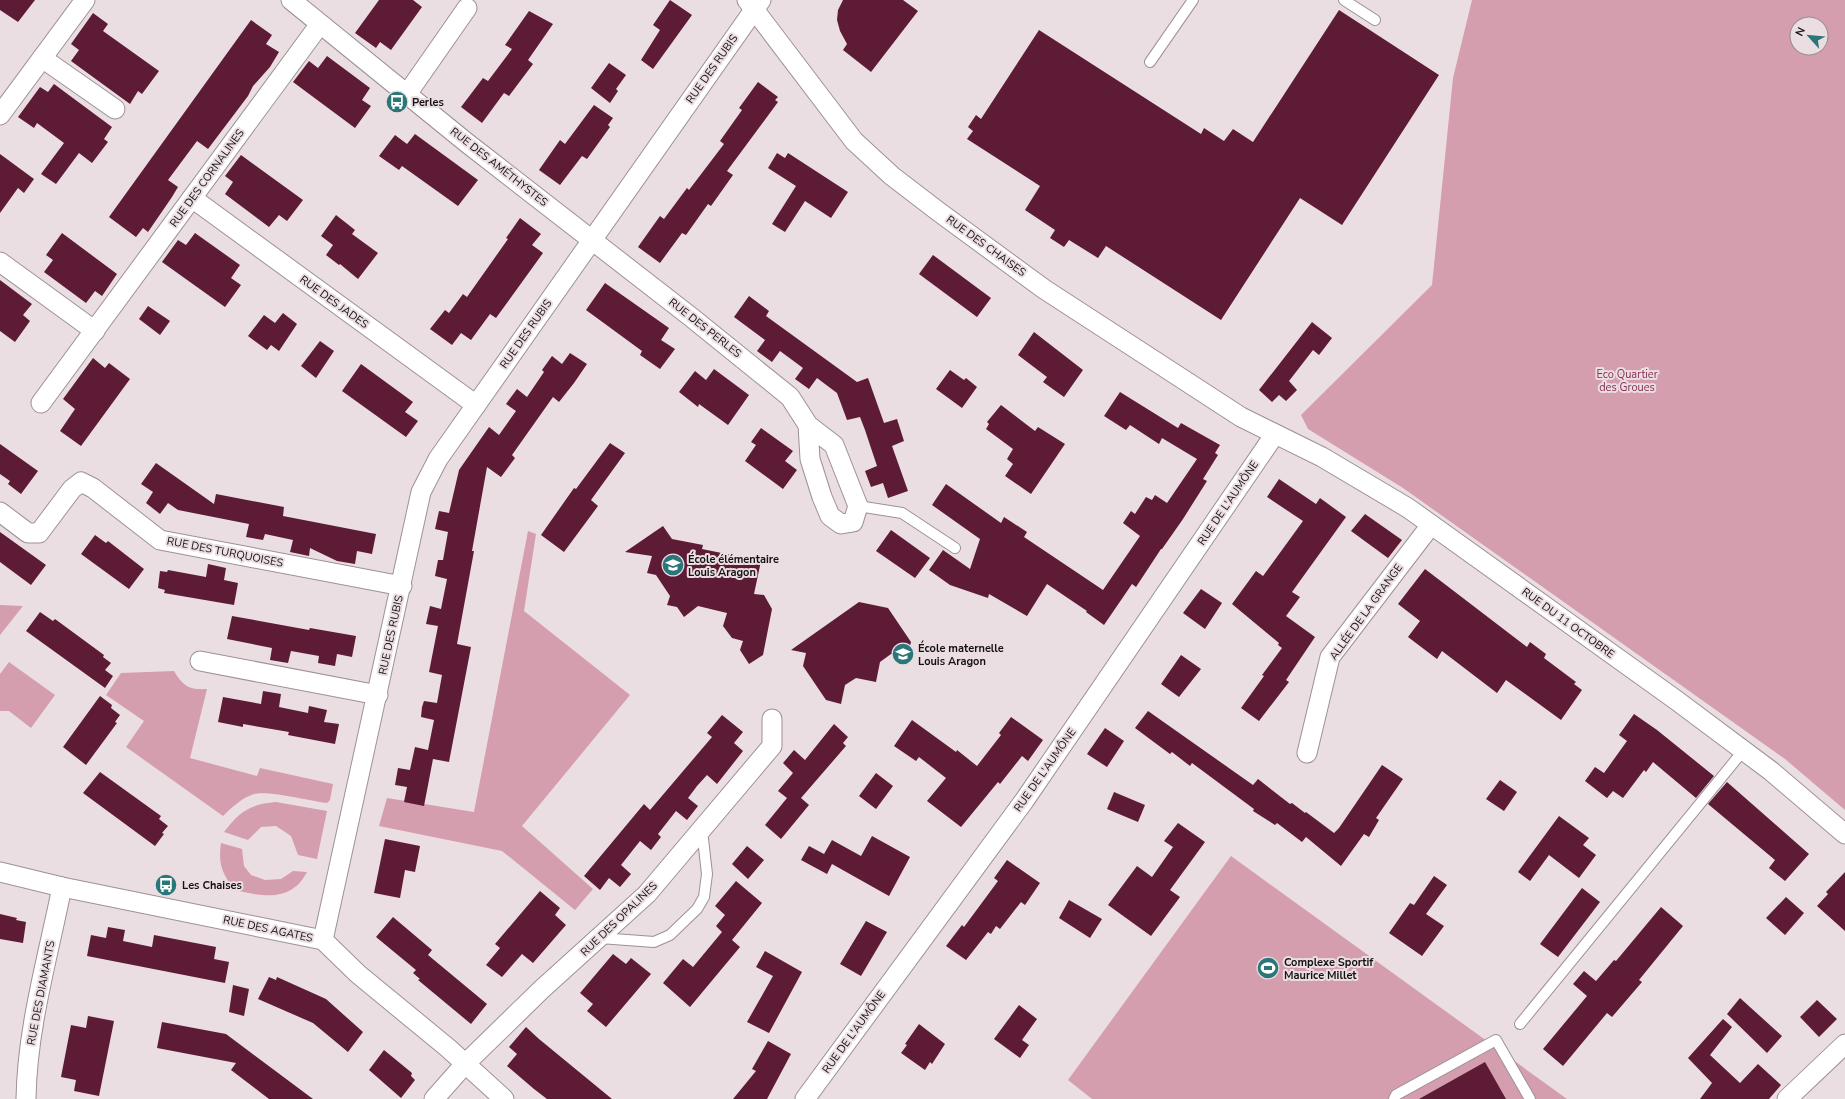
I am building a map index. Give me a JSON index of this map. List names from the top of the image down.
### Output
{
  "streets": {
    "street": [
      "RUE DES RUBIS",
      "RUE DES AMÉTHYSTES",
      "RUE DES CORNALINES",
      "RUE DES CHAISES",
      "RUE DES JADES",
      "RUE DES PERLES",
      "RUE DE L'AUMÔNE",
      "RUE DES TURQUOISES",
      "ALLÉE DE LA GRANGE",
      "RUE DU 11 OCTOBRE",
      "RUE DES OPALINES",
      "RUE DES AGATES",
      "RUE DES DIAMANTS"
    ]
  },
  "crossings": [
    ["RUE DES RUBIS", "RUE DES AMÉTHYSTES"],
    ["RUE DES RUBIS", "RUE DES CHAISES"],
    ["RUE DES RUBIS", "RUE DES JADES"],
    ["RUE DES RUBIS", "RUE DES PERLES"],
    ["RUE DES RUBIS", "RUE DES TURQUOISES"],
    ["RUE DES RUBIS", "RUE DES AGATES"],
    ["RUE DES AMÉTHYSTES", "RUE DES CORNALINES"],
    ["RUE DES AMÉTHYSTES", "RUE DES PERLES"],
    ["RUE DES CORNALINES", "RUE DES JADES"],
    ["RUE DES CHAISES", "RUE DE L'AUMÔNE"],
    ["RUE DES CHAISES", "RUE DU 11 OCTOBRE"],
    ["RUE DE L'AUMÔNE", "RUE DU 11 OCTOBRE"],
    ["ALLÉE DE LA GRANGE", "RUE DU 11 OCTOBRE"],
    ["RUE DES OPALINES", "RUE DES AGATES"],
    ["RUE DES AGATES", "RUE DES DIAMANTS"]
  ],
  "parks": ["Eco Quartier des Groues"],
  "places": {
    "bus stop": ["Perles", "Les Chaises"],
    "school or university": ["École élémentaire Louis Aragon", "École maternelle Louis Aragon"],
    "sports": ["Complexe Sportif Maurice Millet"]
  },
  "north": "top left"
}
